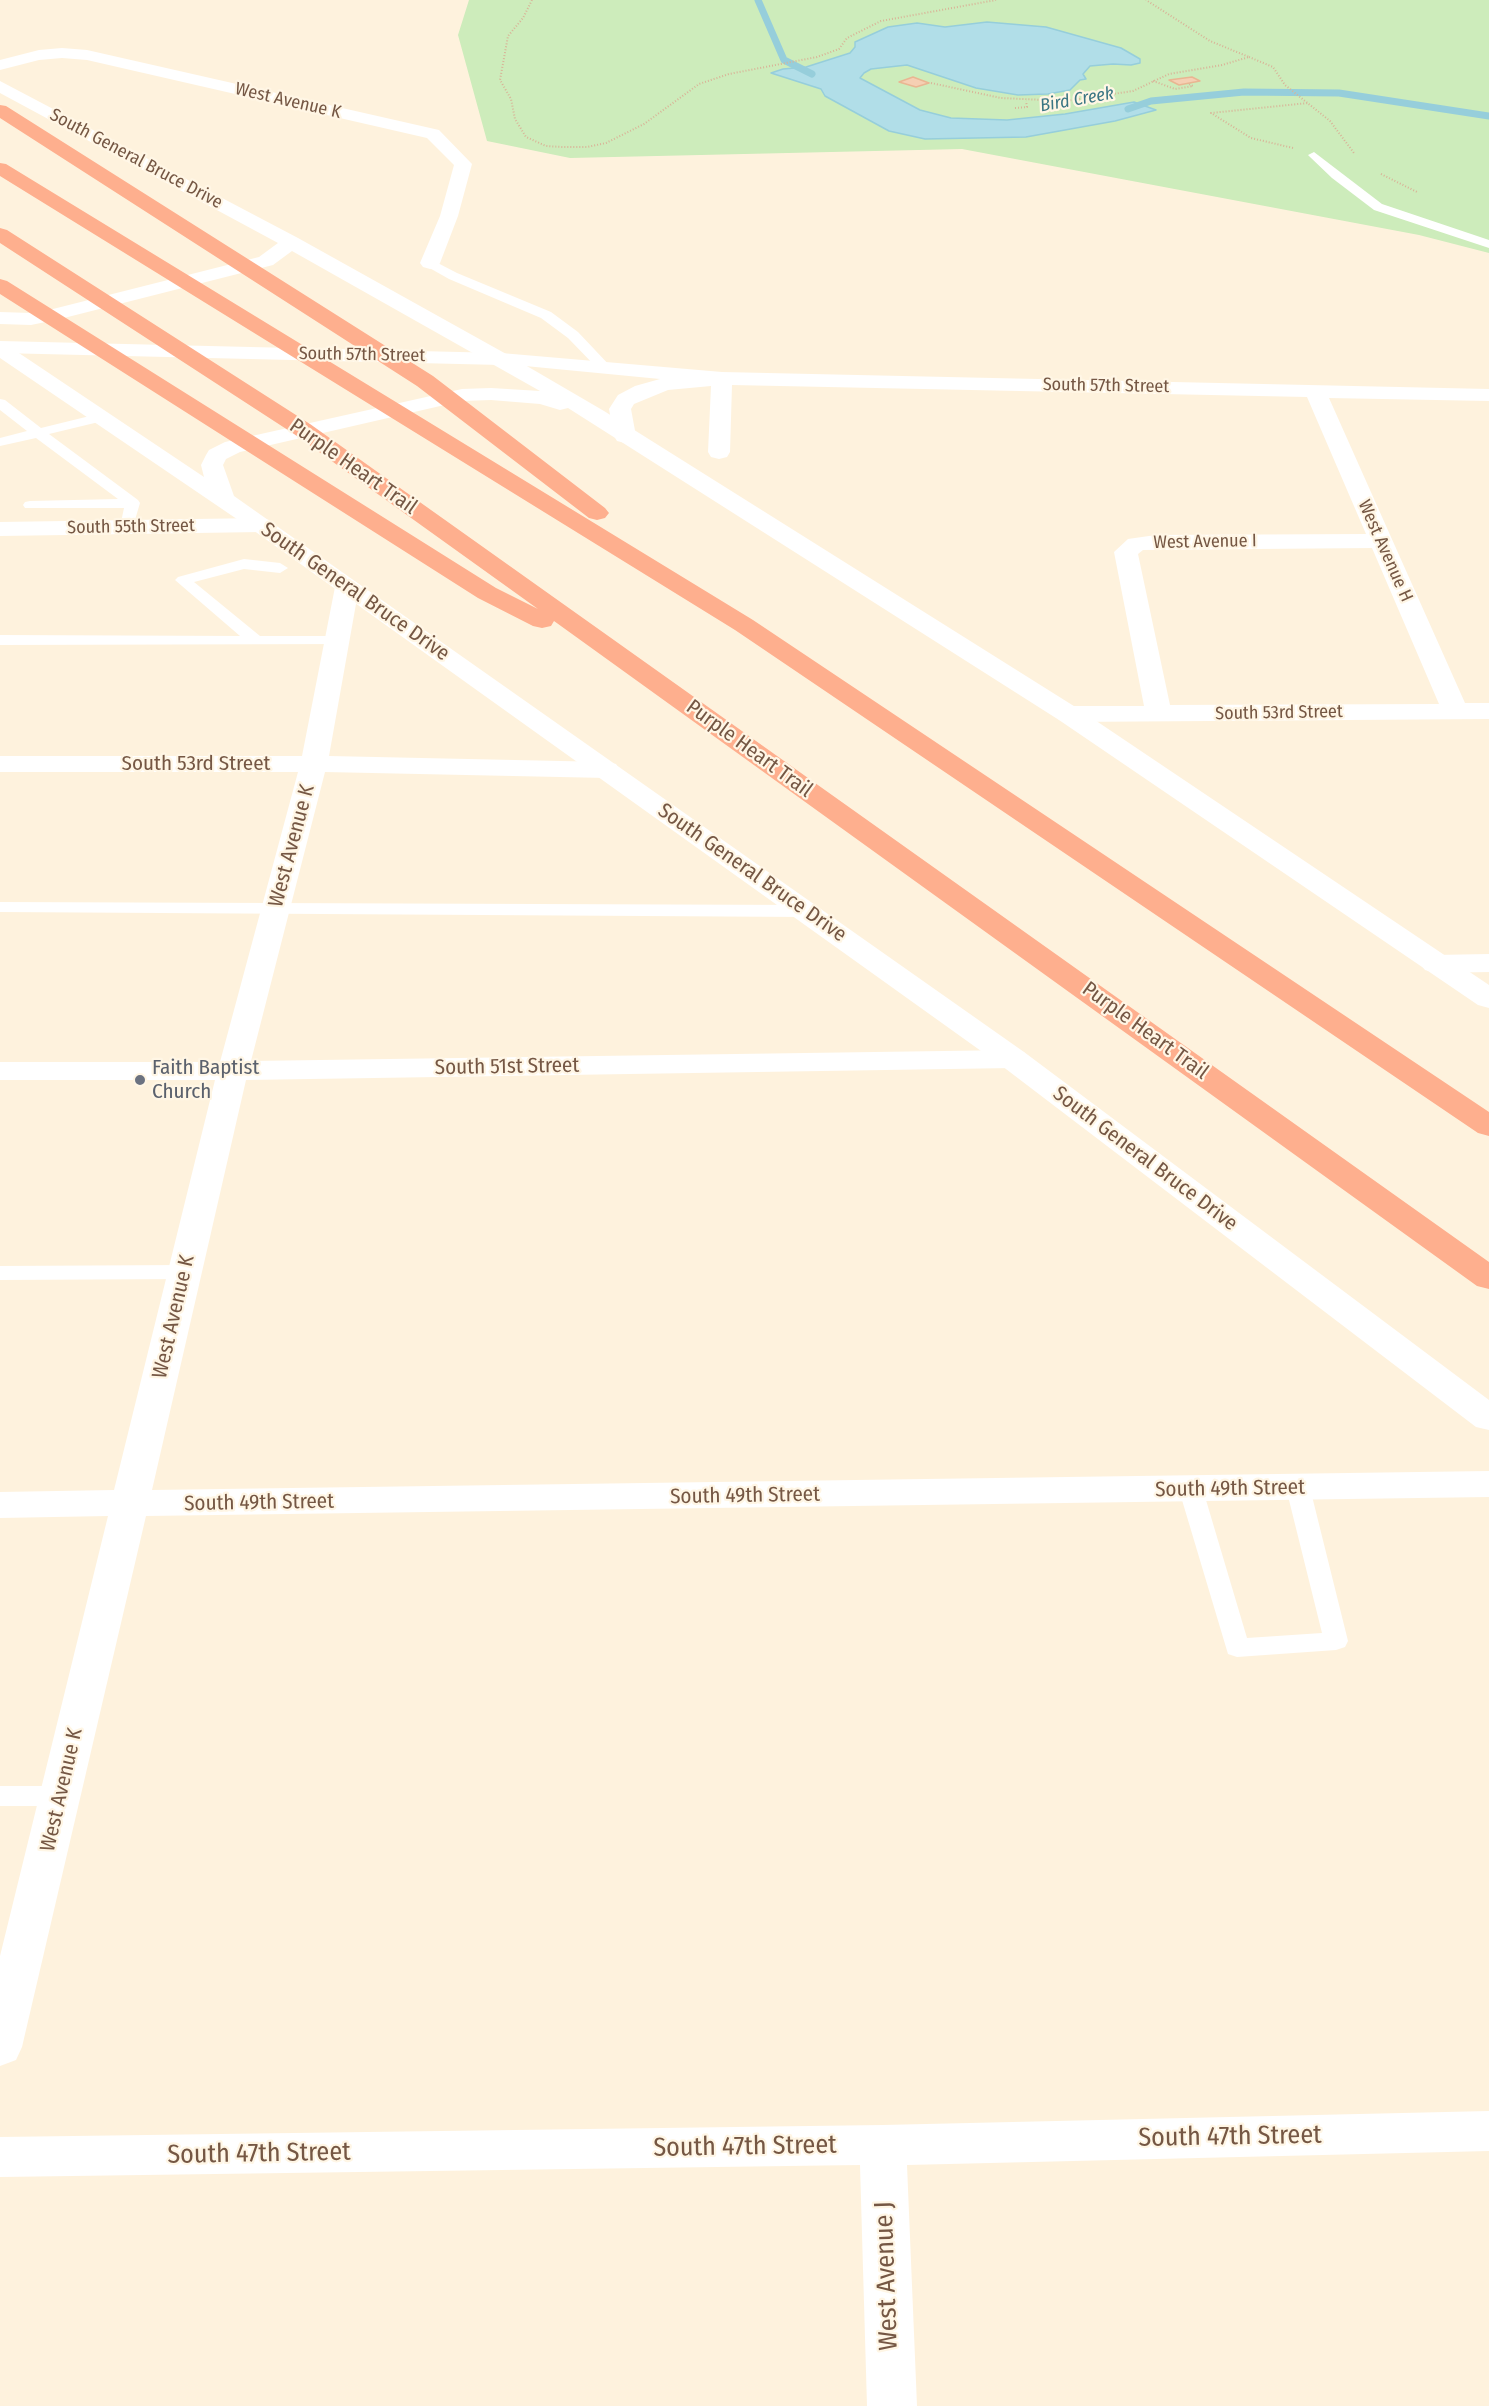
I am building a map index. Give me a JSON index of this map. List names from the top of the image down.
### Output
{
  "streets": {
    "highway": ["Purple Heart Trail"],
    "street": [
      "West Avenue K",
      "South General Bruce Drive",
      "South 57th Street",
      "South 55th Street",
      "West Avenue I",
      "West Avenue H",
      "South 53rd Street",
      "South 51st Street",
      "South 49th Street",
      "South 47th Street",
      "West Avenue J"
    ]
  },
  "crossings": [
    ["West Avenue K", "South General Bruce Drive"],
    ["West Avenue K", "South 53rd Street"],
    ["West Avenue K", "South 51st Street"],
    ["West Avenue K", "South 49th Street"],
    ["South General Bruce Drive", "South 57th Street"],
    ["South General Bruce Drive", "South 55th Street"],
    ["South General Bruce Drive", "South 53rd Street"],
    ["South General Bruce Drive", "South 51st Street"],
    ["South 57th Street", "West Avenue H"],
    ["West Avenue I", "West Avenue H"],
    ["West Avenue I", "South 53rd Street"],
    ["West Avenue H", "South 53rd Street"],
    ["South 47th Street", "West Avenue J"]
  ],
  "water": ["Bird Creek"],
  "places": ["Faith Baptist Church"]
}
